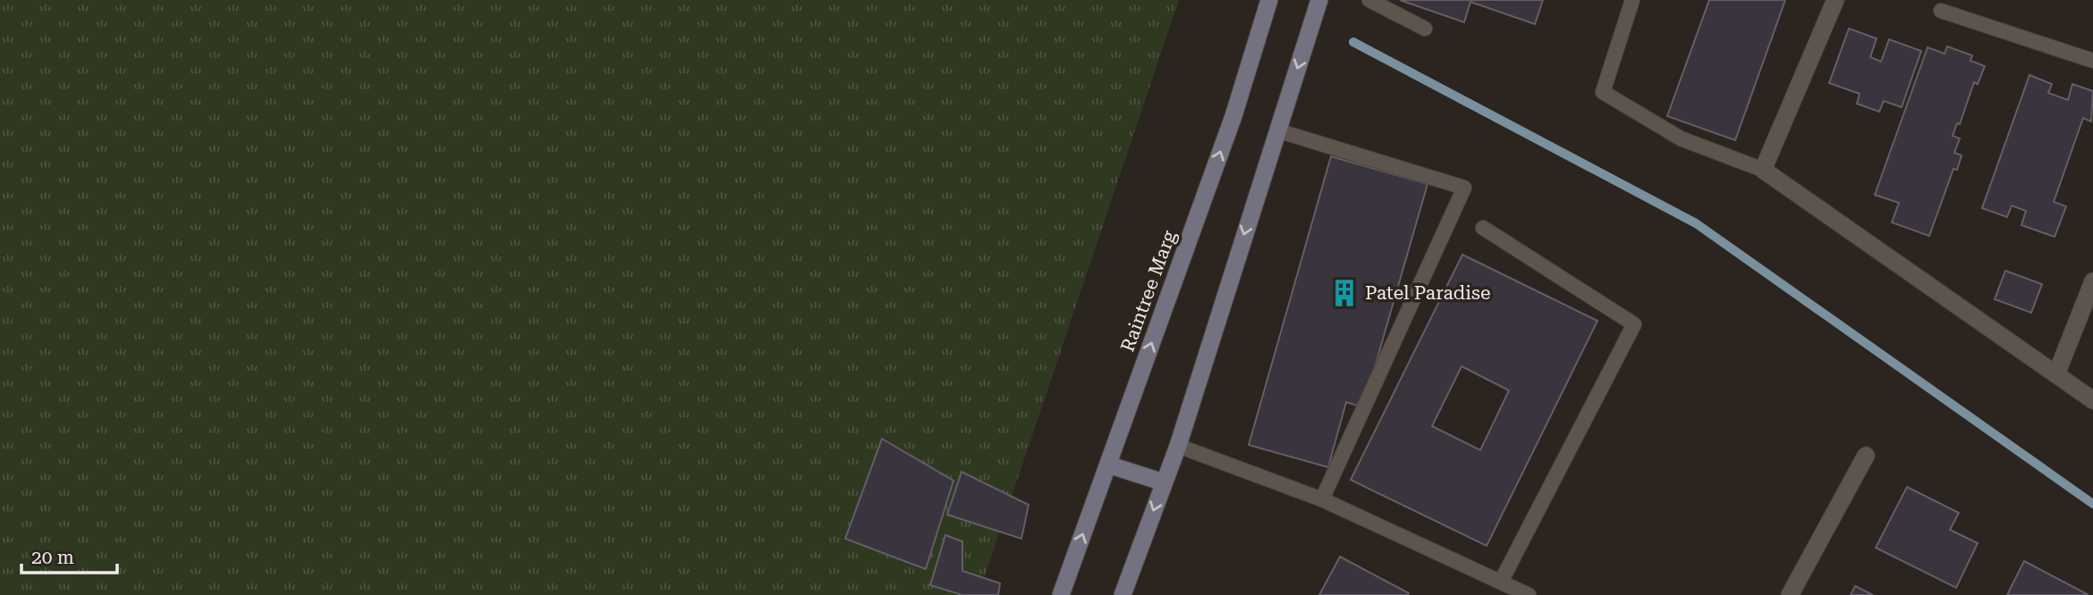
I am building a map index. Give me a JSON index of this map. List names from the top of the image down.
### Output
{
  "streets": {
    "main road": ["Raintree Marg"]
  },
  "places": {
    "building": ["Patel Paradise"]
  },
  "scale_bar": "20 m"
}
